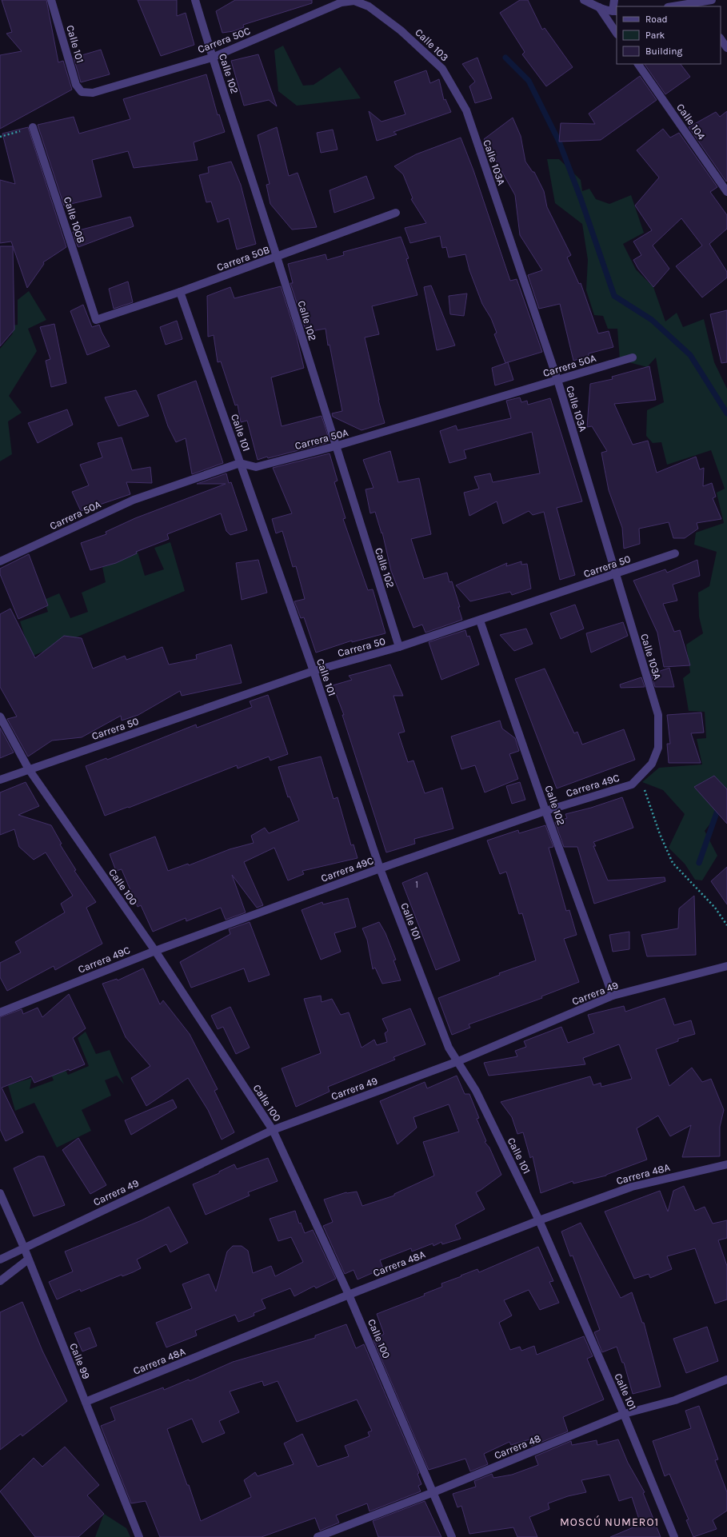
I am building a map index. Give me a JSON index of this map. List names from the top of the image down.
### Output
{
  "streets": {
    "street": [
      "Carrera 50C",
      "Calle 101",
      "Calle 103",
      "Calle 102",
      "Calle 104",
      "Calle 103A",
      "Calle 100B",
      "Carrera 50B",
      "Carrera 50A",
      "Carrera 50",
      "Carrera 49C",
      "Calle 100",
      "Carrera 49",
      "Carrera 48A",
      "Calle 99",
      "Carrera 48"
    ]
  },
  "crossings": [
    ["Carrera 50C", "Calle 101"],
    ["Carrera 50C", "Calle 103"],
    ["Carrera 50C", "Calle 102"],
    ["Calle 101", "Carrera 50B"],
    ["Calle 101", "Carrera 50A"],
    ["Calle 101", "Carrera 50"],
    ["Calle 101", "Carrera 49C"],
    ["Calle 101", "Carrera 49"],
    ["Calle 101", "Carrera 48A"],
    ["Calle 101", "Carrera 48"],
    ["Calle 103", "Calle 103A"],
    ["Calle 102", "Carrera 50B"],
    ["Calle 102", "Carrera 50A"],
    ["Calle 102", "Carrera 50"],
    ["Calle 102", "Carrera 49C"],
    ["Calle 102", "Carrera 49"],
    ["Calle 103A", "Carrera 50A"],
    ["Calle 103A", "Carrera 50"],
    ["Calle 103A", "Carrera 49C"],
    ["Calle 100B", "Carrera 50B"],
    ["Carrera 50", "Calle 100"],
    ["Carrera 49C", "Calle 100"],
    ["Calle 100", "Carrera 49"],
    ["Calle 100", "Carrera 48A"],
    ["Calle 100", "Carrera 48"],
    ["Carrera 49", "Calle 99"],
    ["Carrera 48A", "Calle 99"]
  ],
  "districts": ["MOSCÚ NUMERO1"],
  "house_numbers": ["1"],
  "legend": ["Road", "Park", "Building"]
}
